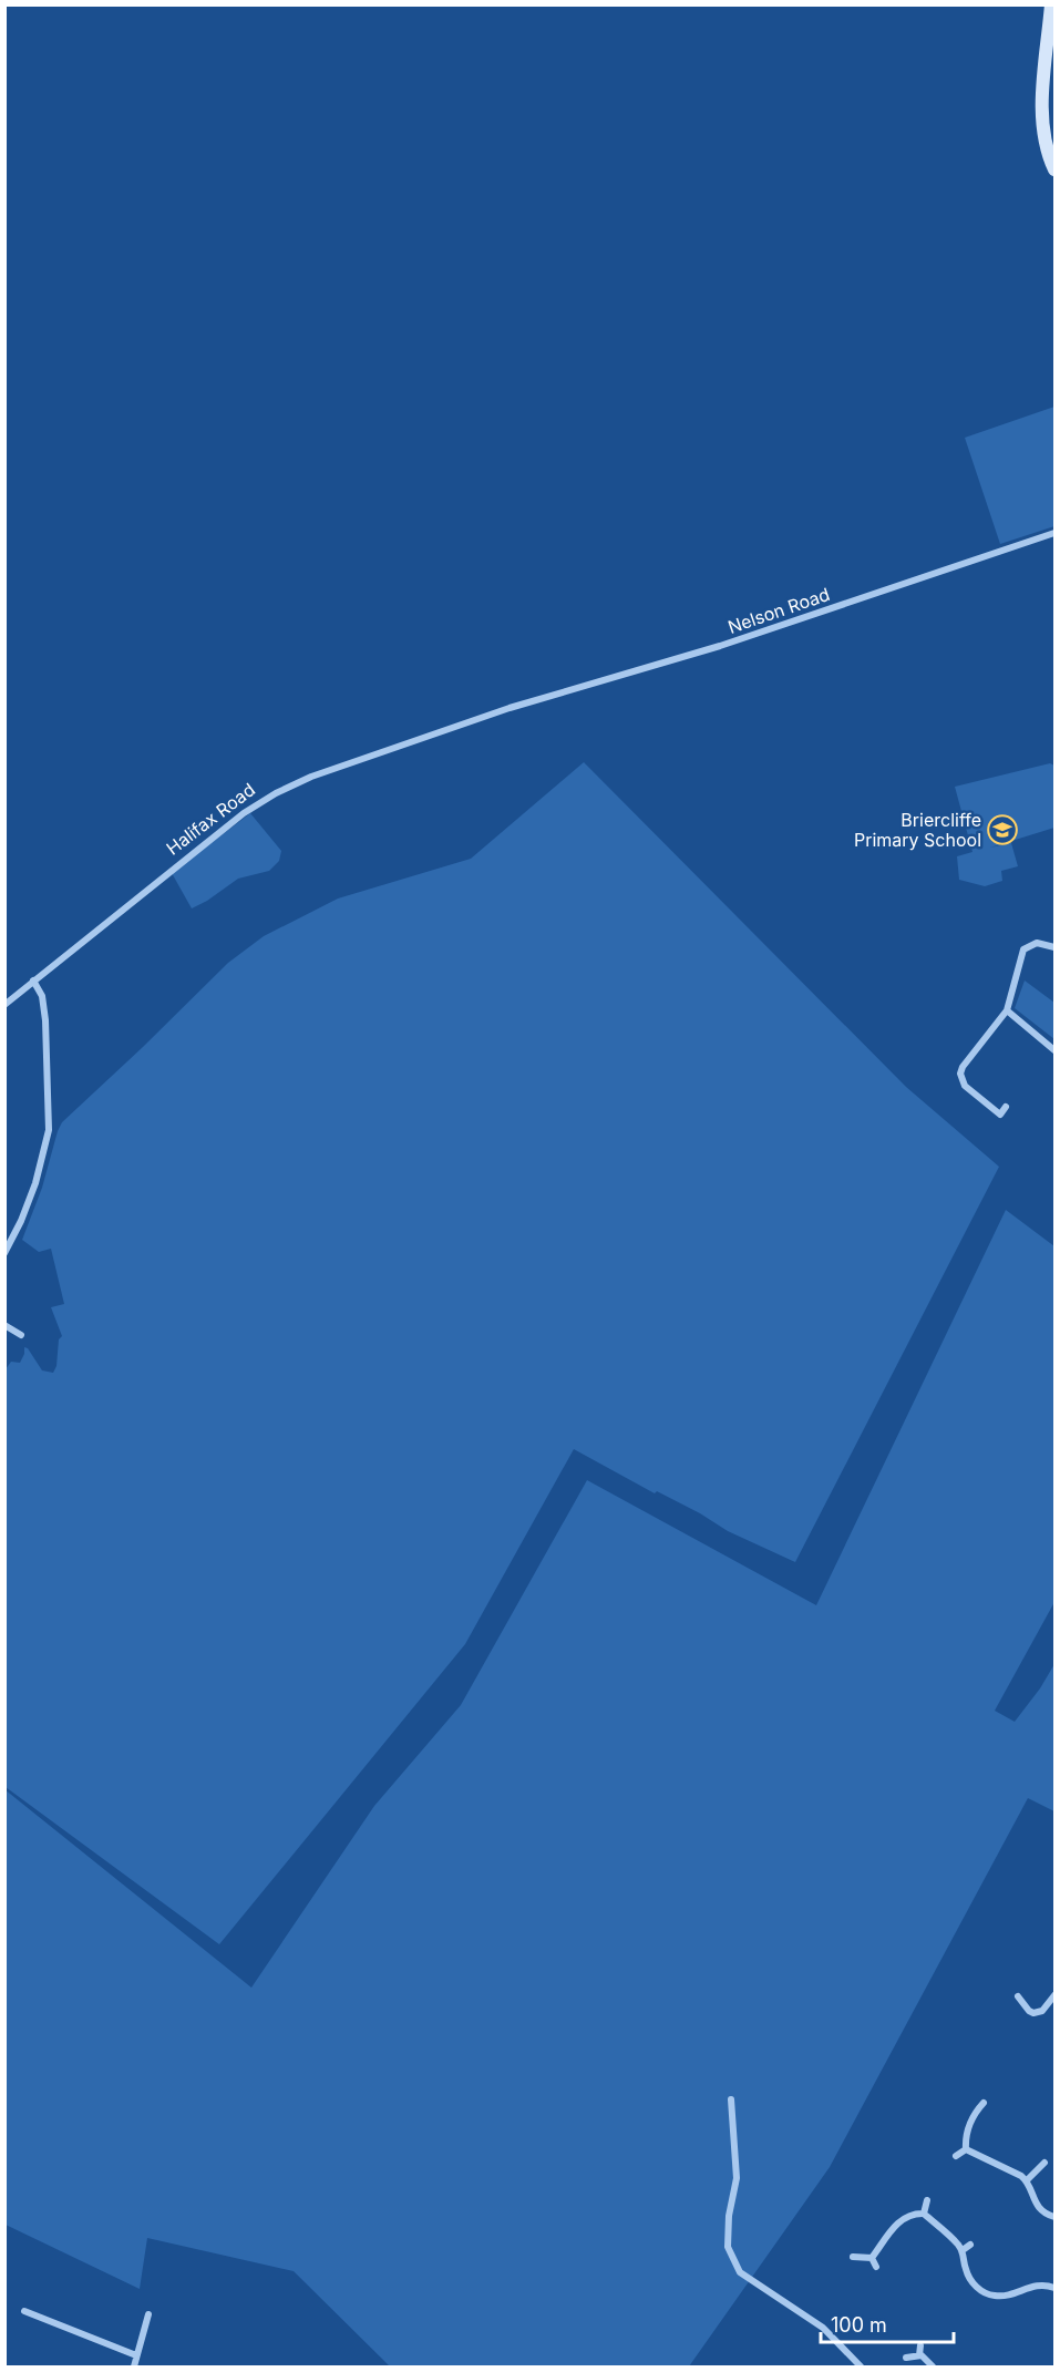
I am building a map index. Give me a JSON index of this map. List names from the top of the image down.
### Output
{
  "streets": {
    "street": ["Nelson Road", "Halifax Road"]
  },
  "crossings": [
    ["Nelson Road", "Halifax Road"]
  ],
  "places": {
    "school or university": ["Briercliffe Primary School"]
  },
  "scale_bar": "100 m"
}
